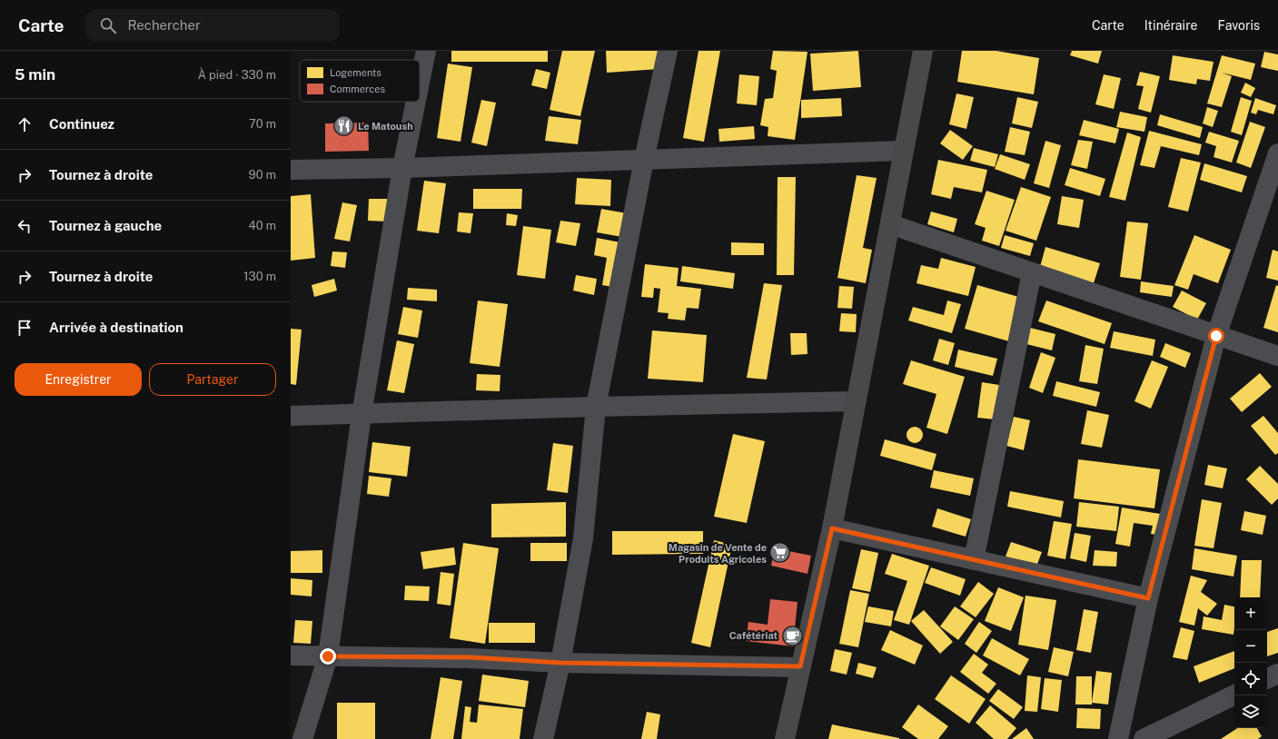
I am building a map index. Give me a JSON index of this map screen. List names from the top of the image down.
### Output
{
  "places": {
    "restaurant": ["Le Matoush"],
    "supermarket": ["Magasin de Vente de Produits Agricoles"],
    "cafe": ["Cafétériat"]
  },
  "legend": ["Logements", "Commerces"],
  "page": {
    "header": "Carte",
    "search": "Rechercher",
    "nav": ["Carte", "Itinéraire", "Favoris"],
    "heading": ["5 min", "À pied · 330 m"],
    "list": [
      ["Continuez", "70 m"],
      ["Tournez à droite", "90 m"],
      ["Tournez à gauche", "40 m"],
      ["Tournez à droite", "130 m"],
      "Arrivée à destination"
    ],
    "buttons": ["Enregistrer", "Partager"],
    "map_buttons": ["+", "−"]
  }
}
